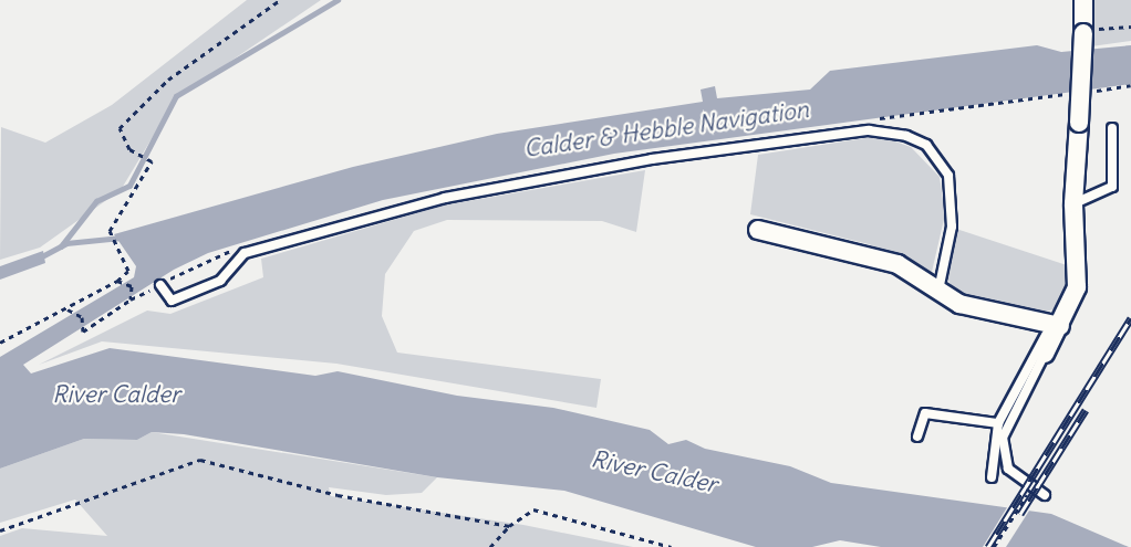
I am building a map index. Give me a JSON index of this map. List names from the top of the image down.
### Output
{
  "water": ["Calder & Hebble Navigation", "River Calder"]
}
